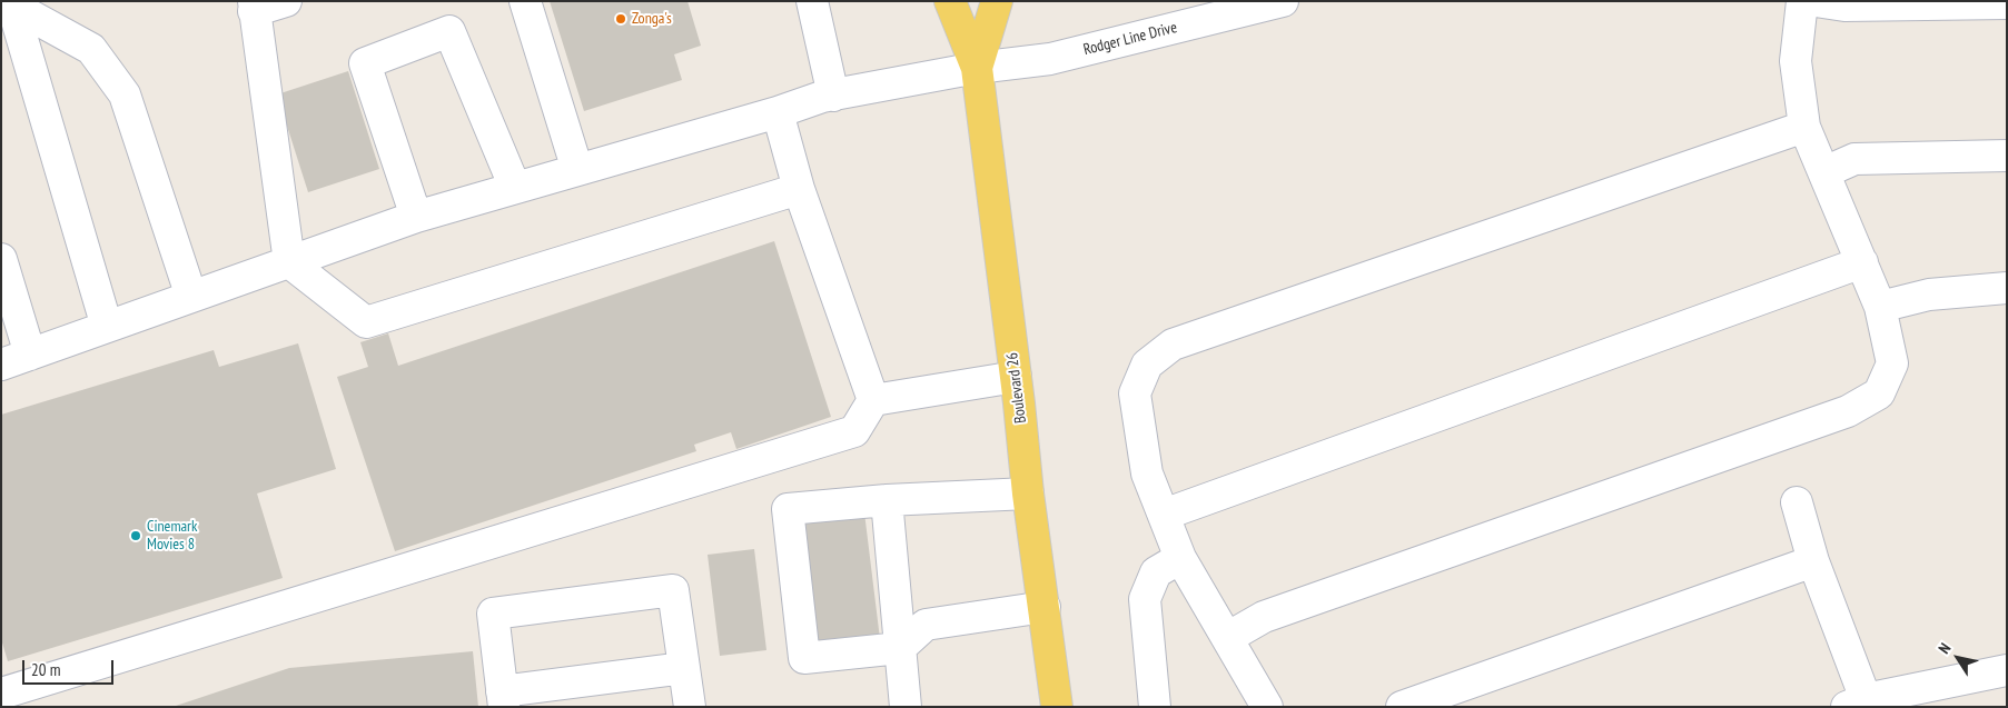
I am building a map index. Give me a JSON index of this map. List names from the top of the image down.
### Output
{
  "streets": {
    "main road": ["Boulevard 26"],
    "street": ["Rodger Line Drive"]
  },
  "crossings": [
    ["Rodger Line Drive", "Boulevard 26"]
  ],
  "places": ["Zonga's", "Cinemark Movies 8"],
  "scale_bar": "20 m",
  "north": "top left"
}
